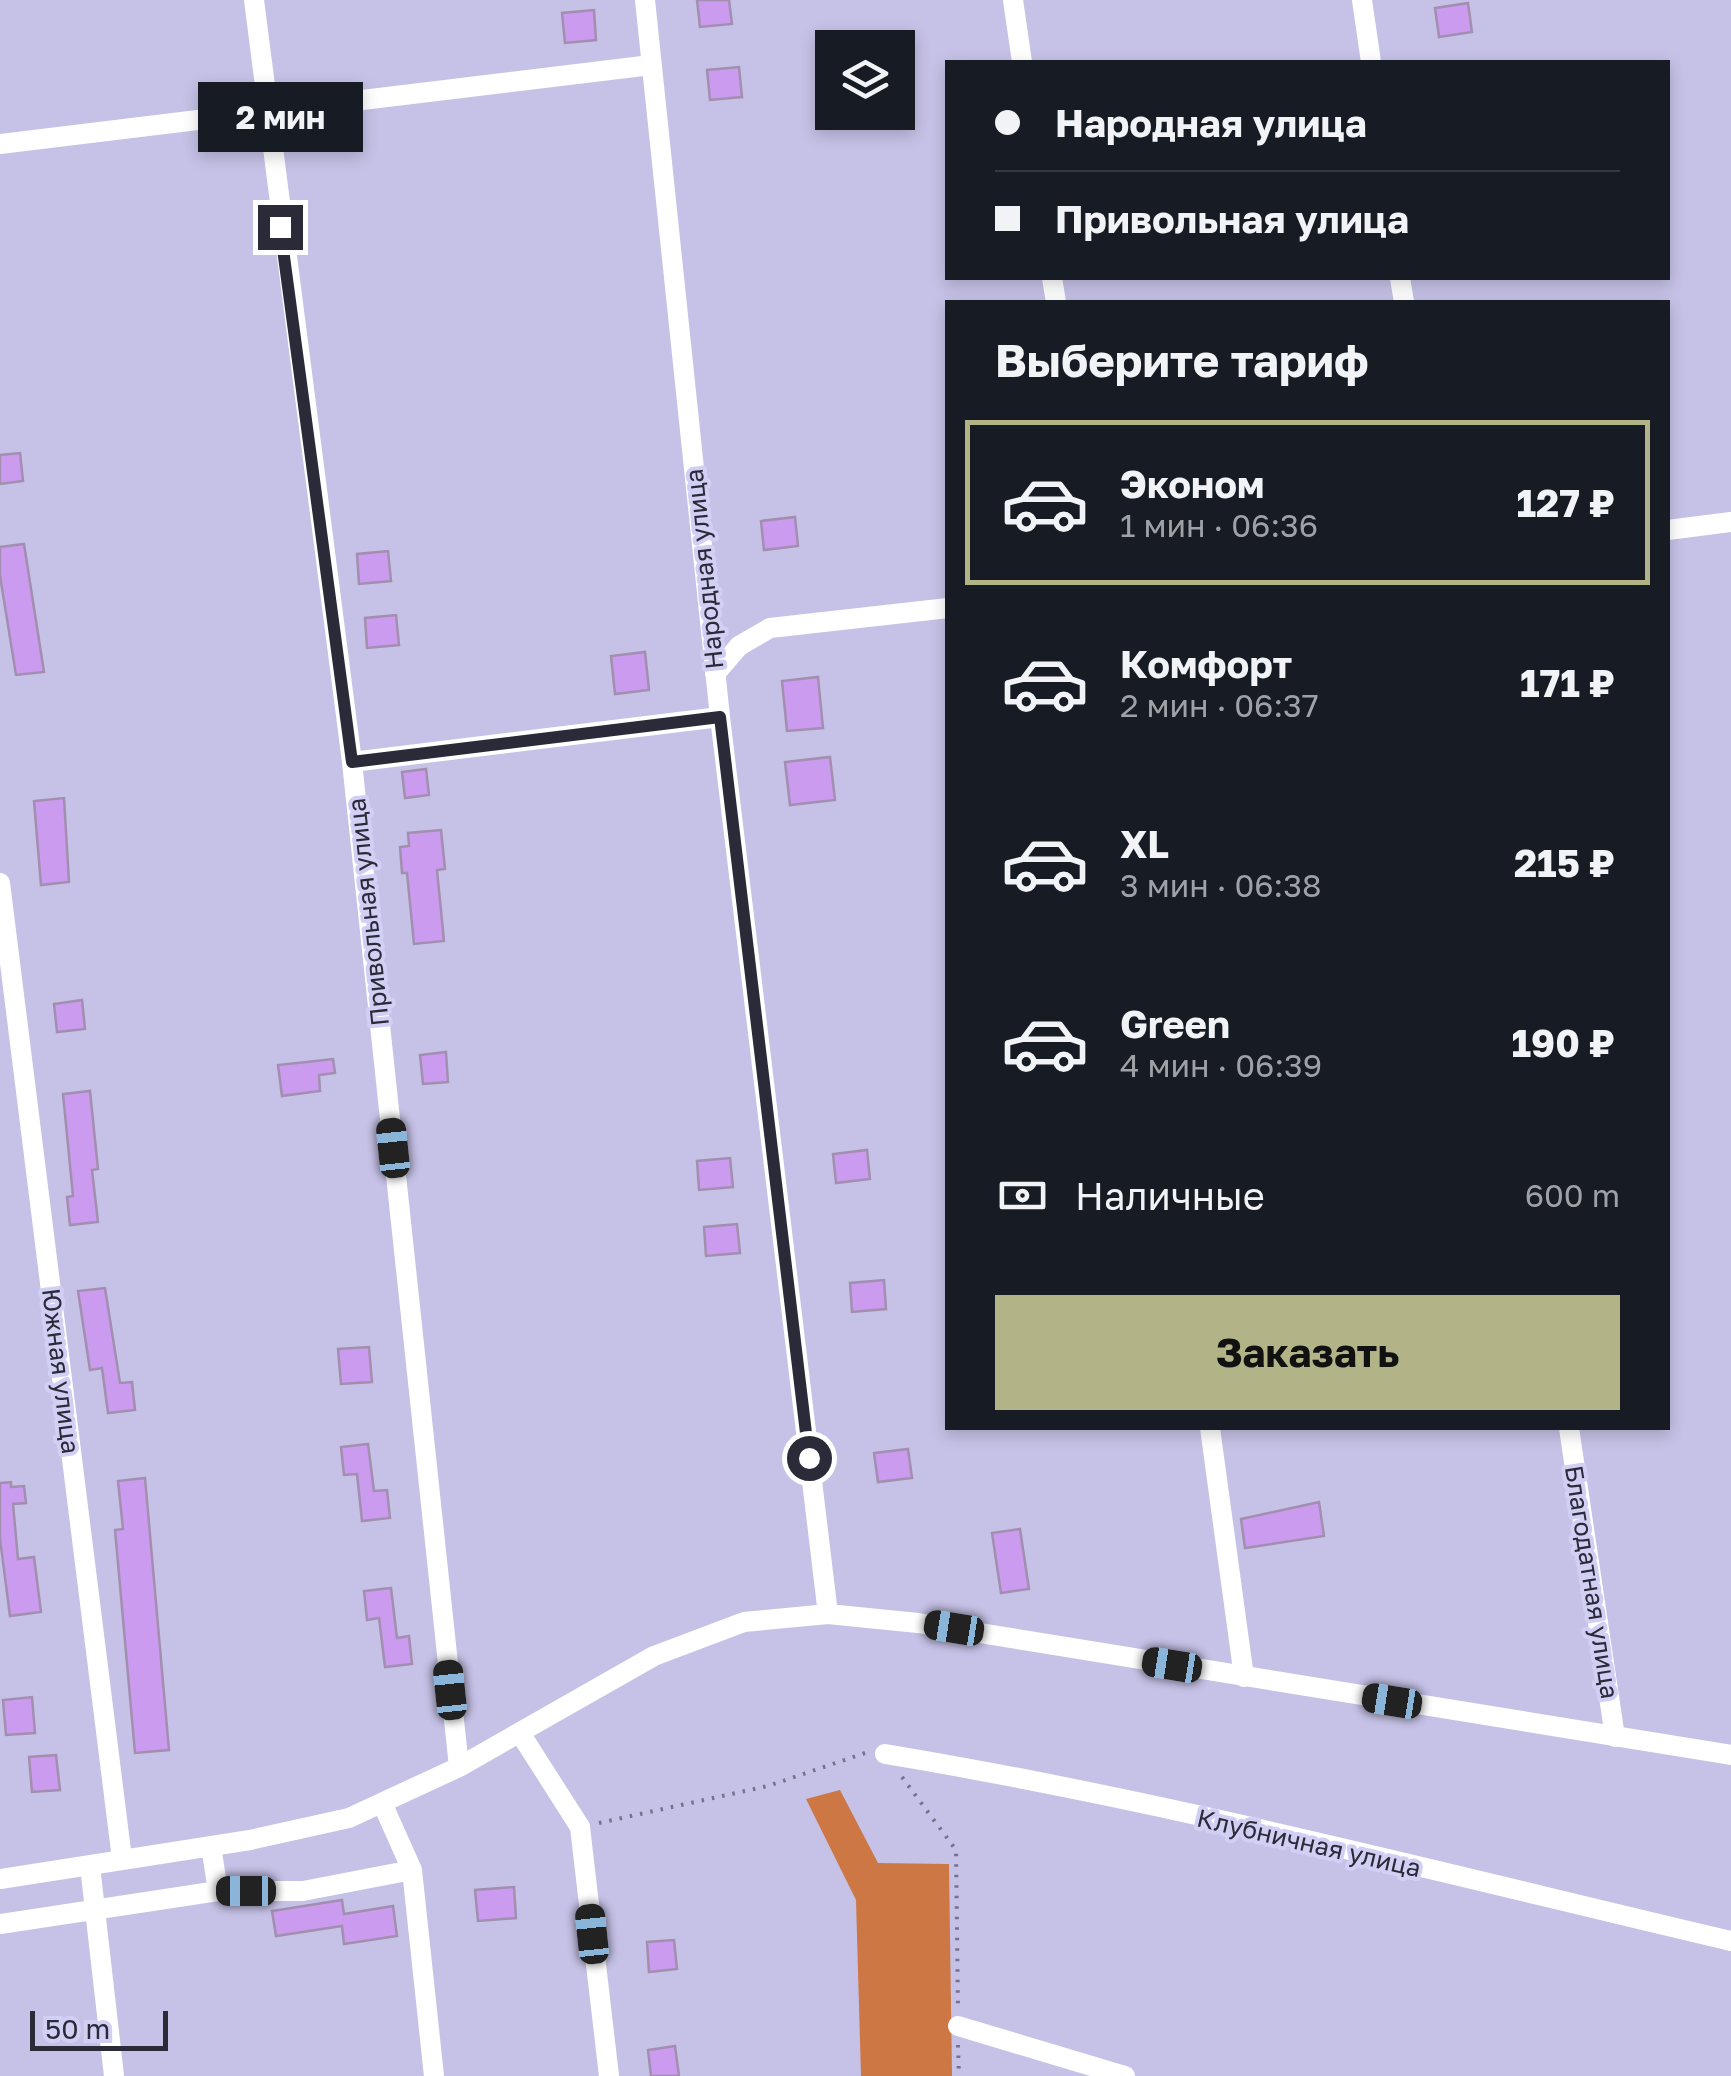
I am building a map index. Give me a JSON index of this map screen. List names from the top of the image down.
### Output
{
  "streets": {
    "street": [
      "Народная улица",
      "Привольная улица",
      "Южная улица",
      "Благодатная улица",
      "Клубничная улица"
    ]
  },
  "scale_bar": "50 m",
  "page": {
    "banner": ["Народная улица", "Привольная улица"],
    "bubble": "2 мин",
    "heading": "Выберите тариф",
    "list": [
      {
        "name": "Эконом",
        "note": "1 мин · 06:36",
        "value": "127 ₽"
      },
      {
        "name": "Комфорт",
        "note": "2 мин · 06:37",
        "value": "171 ₽"
      },
      {
        "name": "XL",
        "note": "3 мин · 06:38",
        "value": "215 ₽"
      },
      {
        "name": "Green",
        "note": "4 мин · 06:39",
        "value": "190 ₽"
      }
    ],
    "pay": ["Наличные", "600 m"],
    "buttons": "Заказать",
    "scale": "50 m"
  }
}
